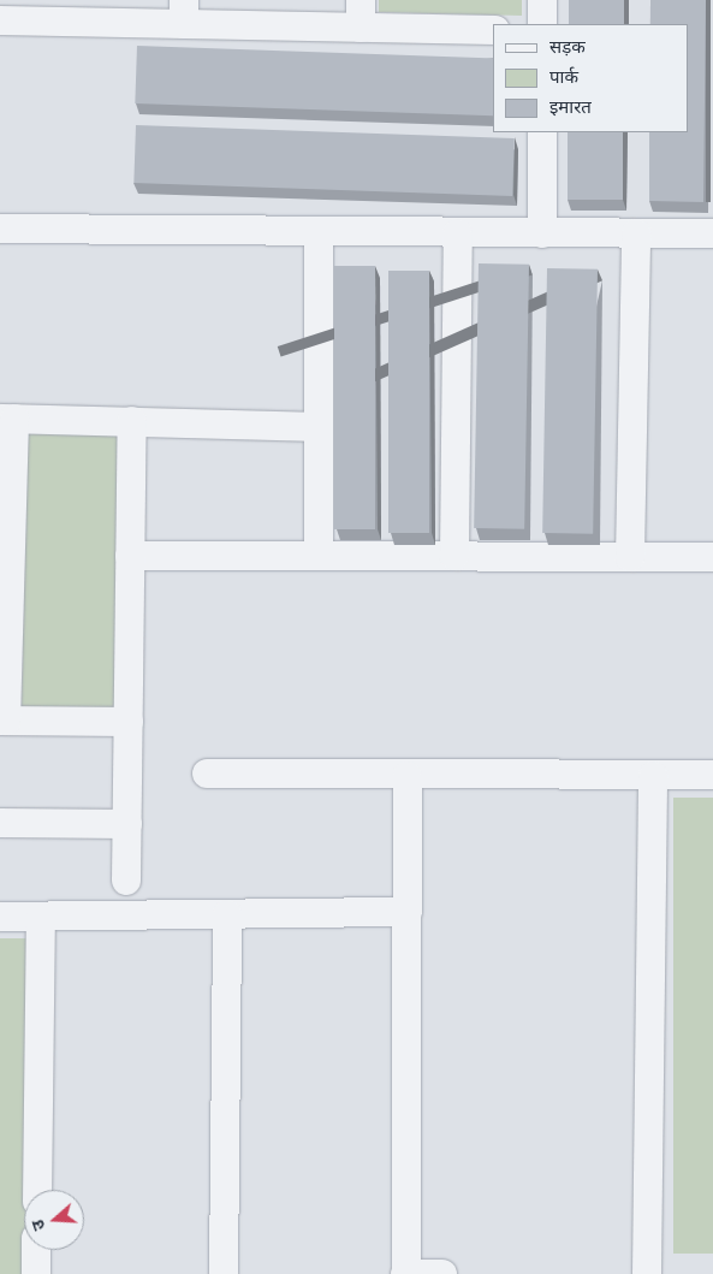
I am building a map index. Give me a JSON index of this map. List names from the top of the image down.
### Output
{
  "legend": ["सड़क", "पार्क", "इमारत"],
  "north": "left"
}
